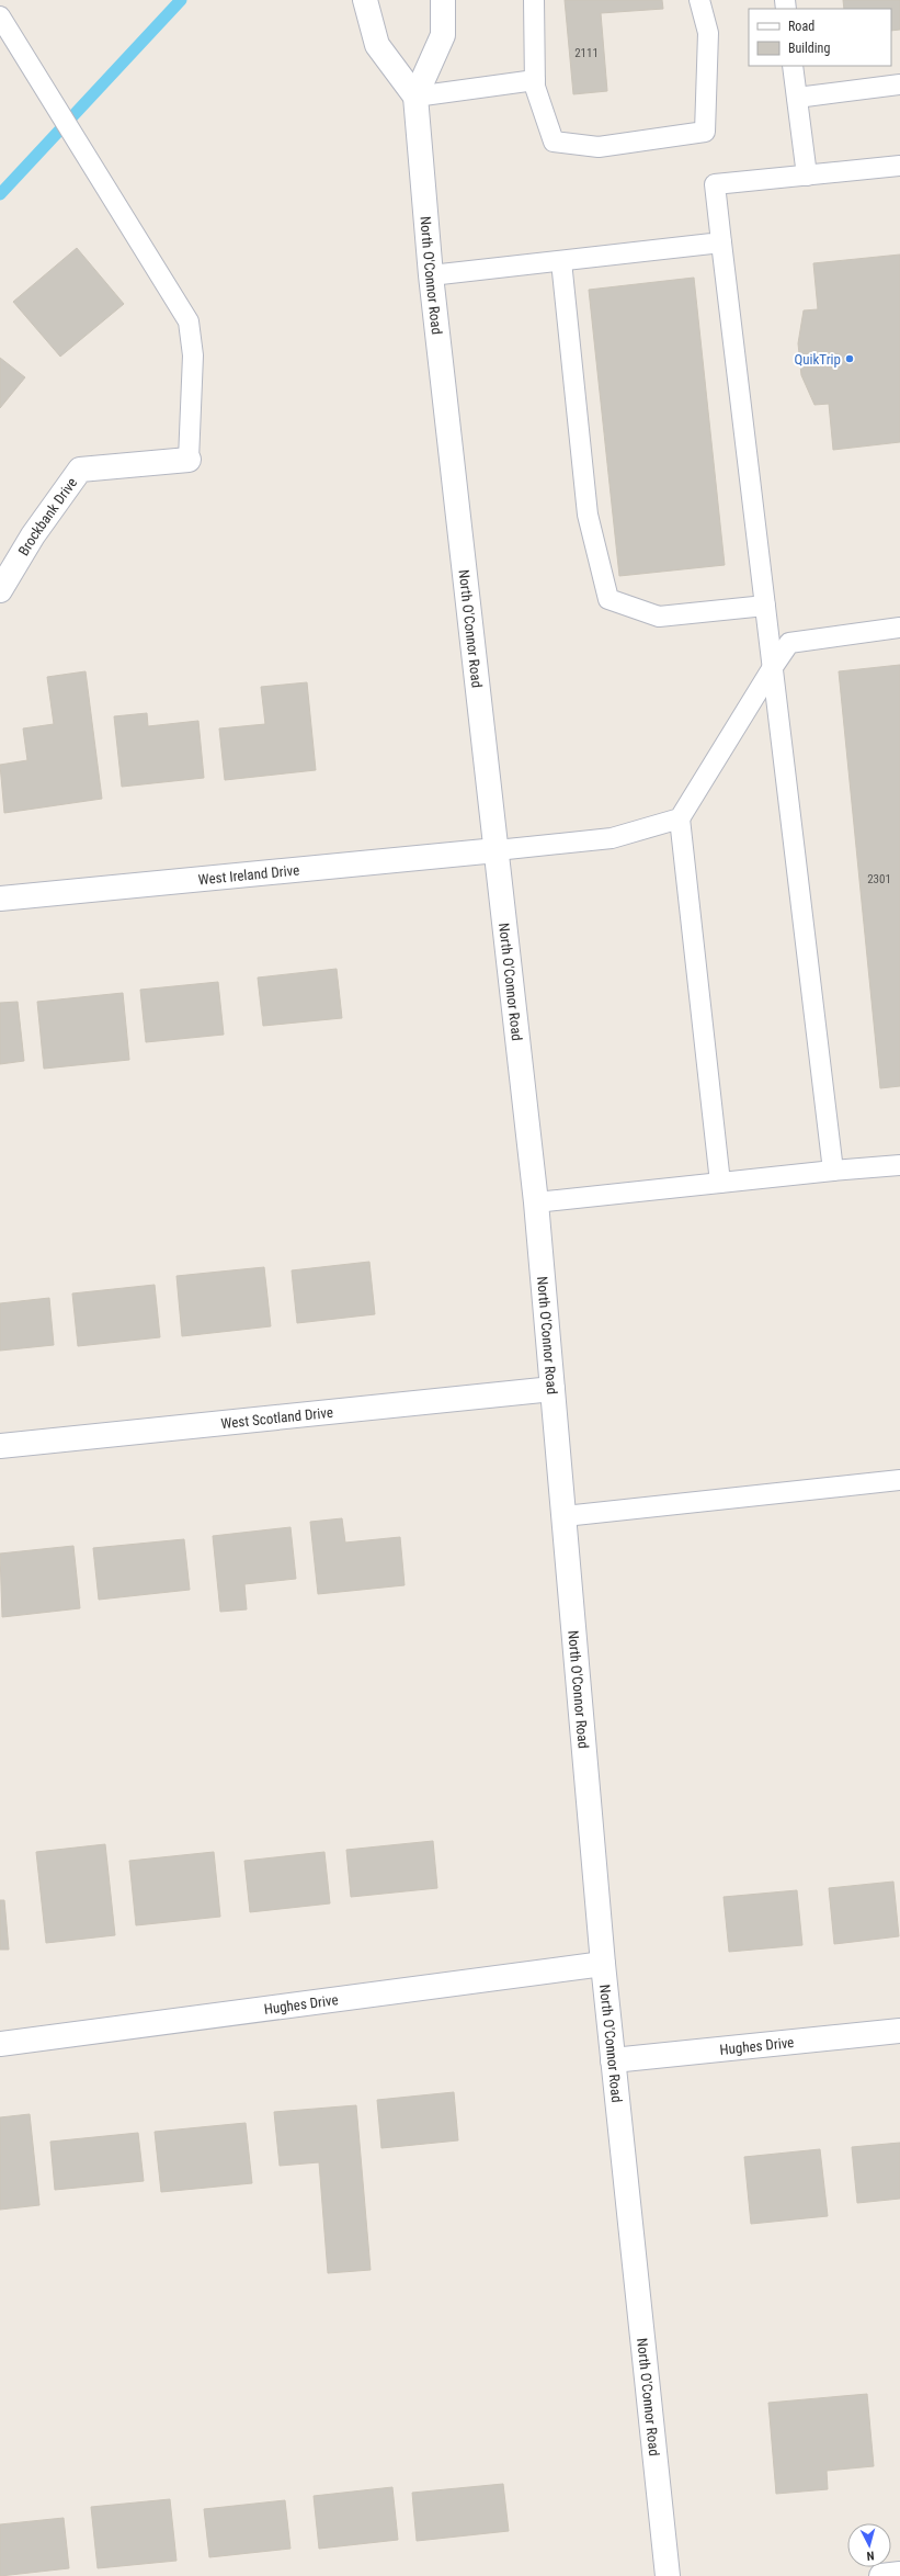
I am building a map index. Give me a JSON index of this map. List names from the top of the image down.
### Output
{
  "streets": {
    "main road": [
      "North O'Connor Road",
      "Brockbank Drive",
      "West Ireland Drive",
      "West Scotland Drive",
      "Hughes Drive"
    ]
  },
  "crossings": [
    ["North O'Connor Road", "West Ireland Drive"],
    ["North O'Connor Road", "West Scotland Drive"],
    ["North O'Connor Road", "Hughes Drive"]
  ],
  "places": ["QuikTrip"],
  "house_numbers": ["2111", "2301"],
  "legend": ["Road", "Building"],
  "north": "bottom"
}
